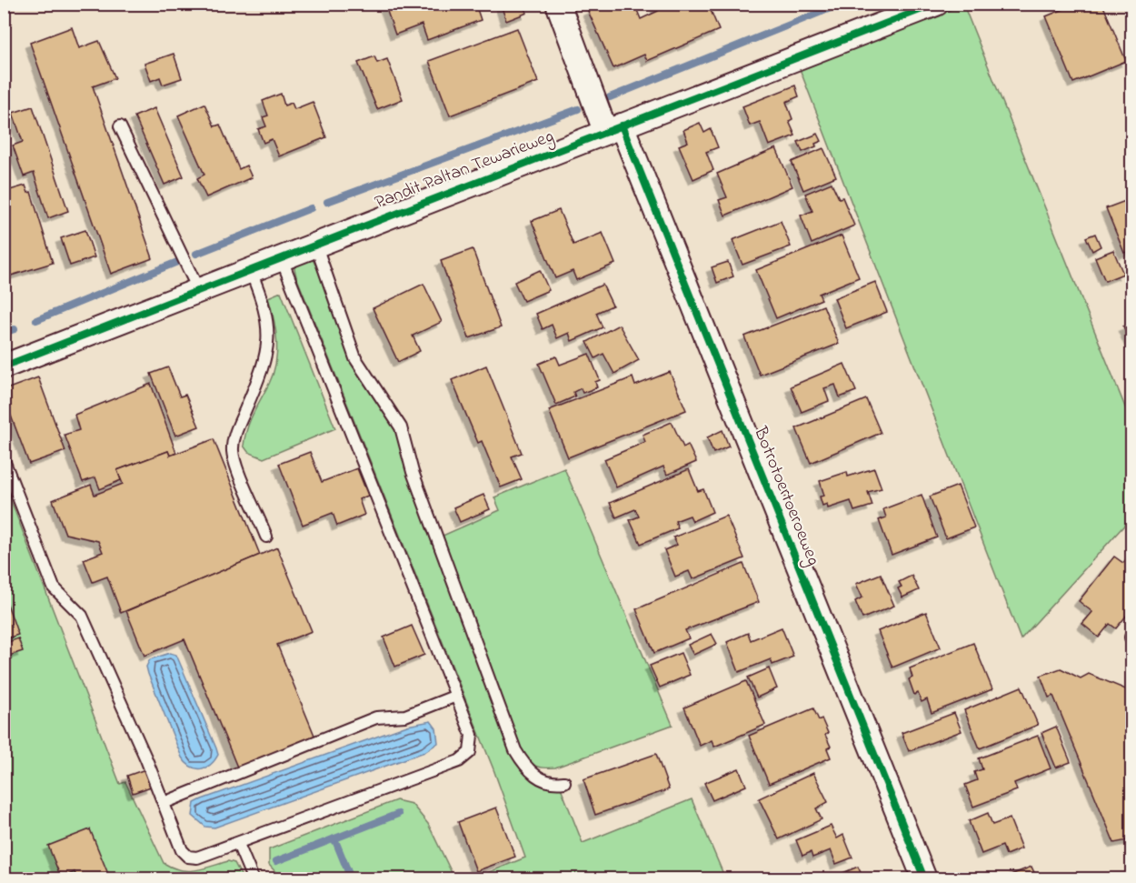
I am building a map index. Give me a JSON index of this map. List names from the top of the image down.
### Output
{
  "streets": {
    "street": ["Pandit Paltan Tewarieweg", "Botrotoertoeroeweg"]
  },
  "crossings": [
    ["Pandit Paltan Tewarieweg", "Botrotoertoeroeweg"]
  ]
}
